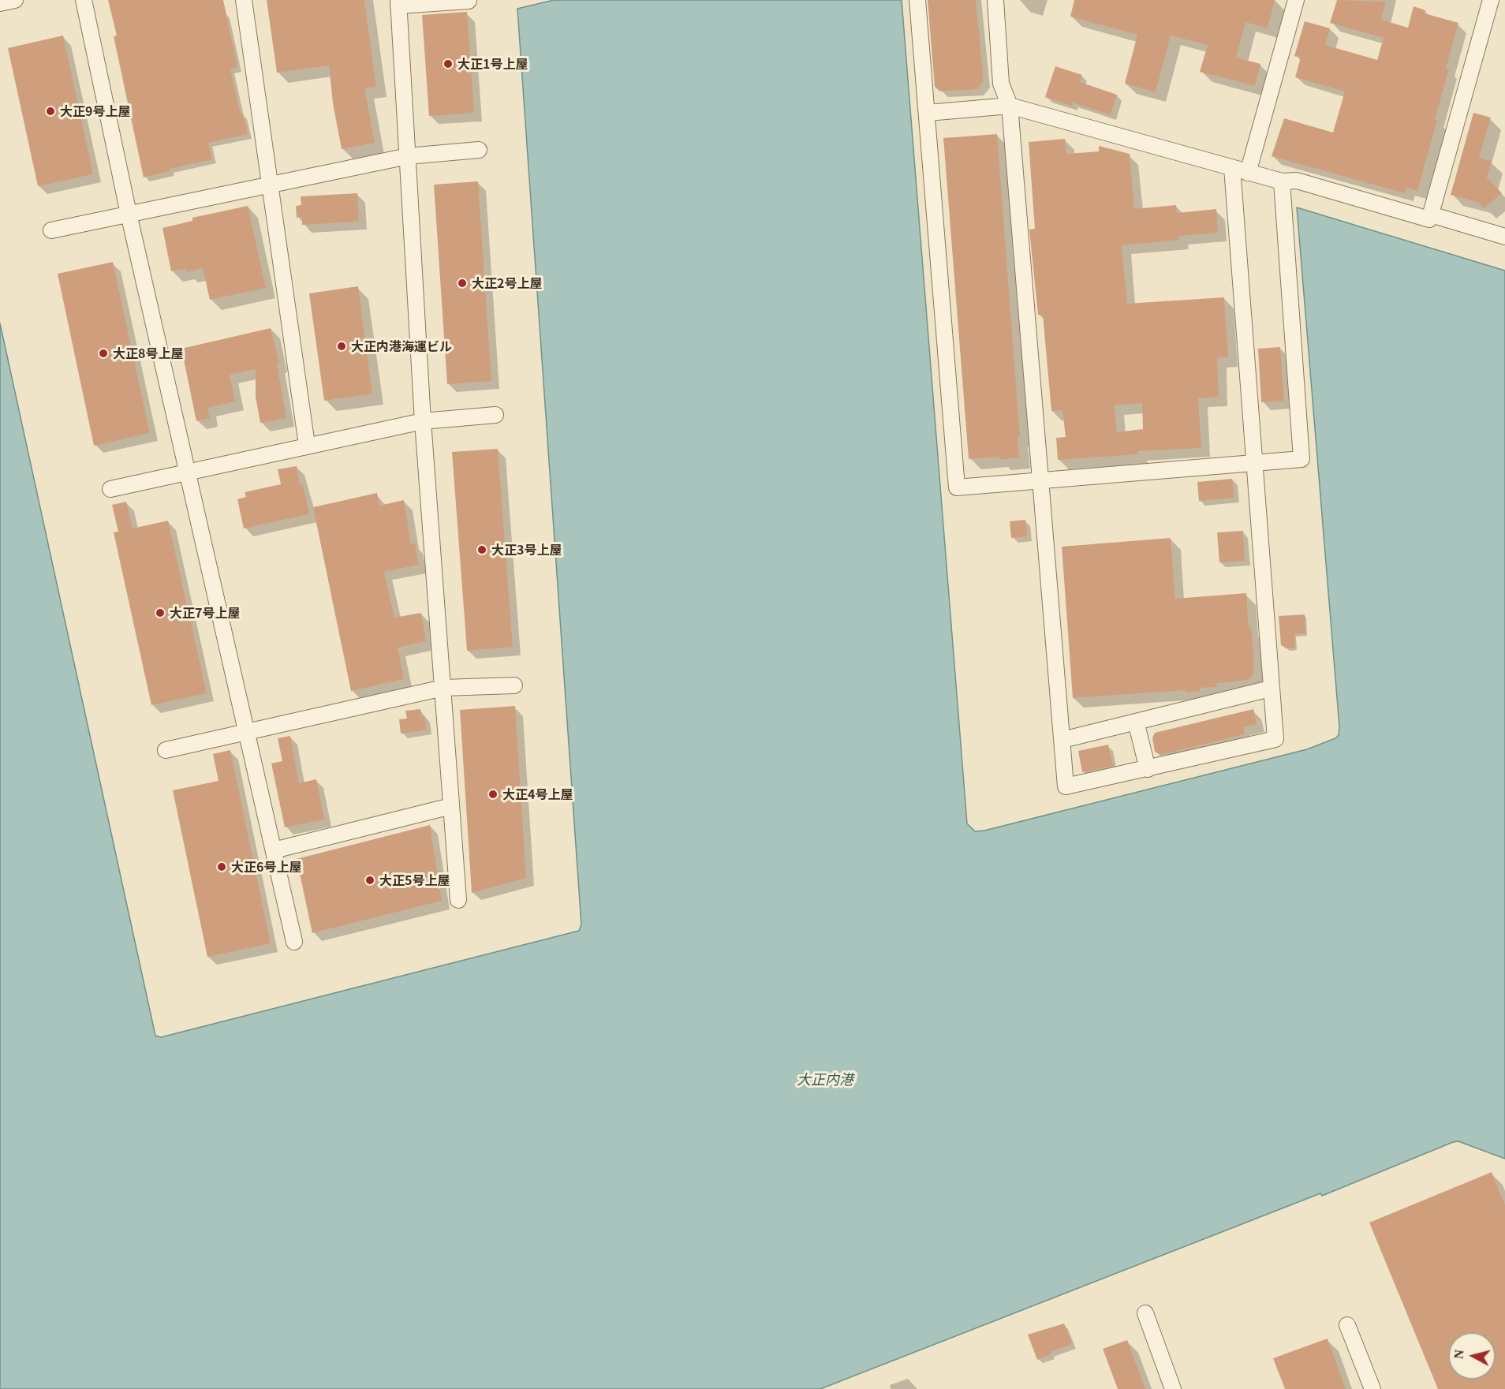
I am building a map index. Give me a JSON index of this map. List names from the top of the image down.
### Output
{
  "water": ["大正内港"],
  "places": [
    "大正1号上屋",
    "大正9号上屋",
    "大正2号上屋",
    "大正内港海運ビル",
    "大正8号上屋",
    "大正3号上屋",
    "大正7号上屋",
    "大正4号上屋",
    "大正6号上屋",
    "大正5号上屋"
  ],
  "north": "left"
}
